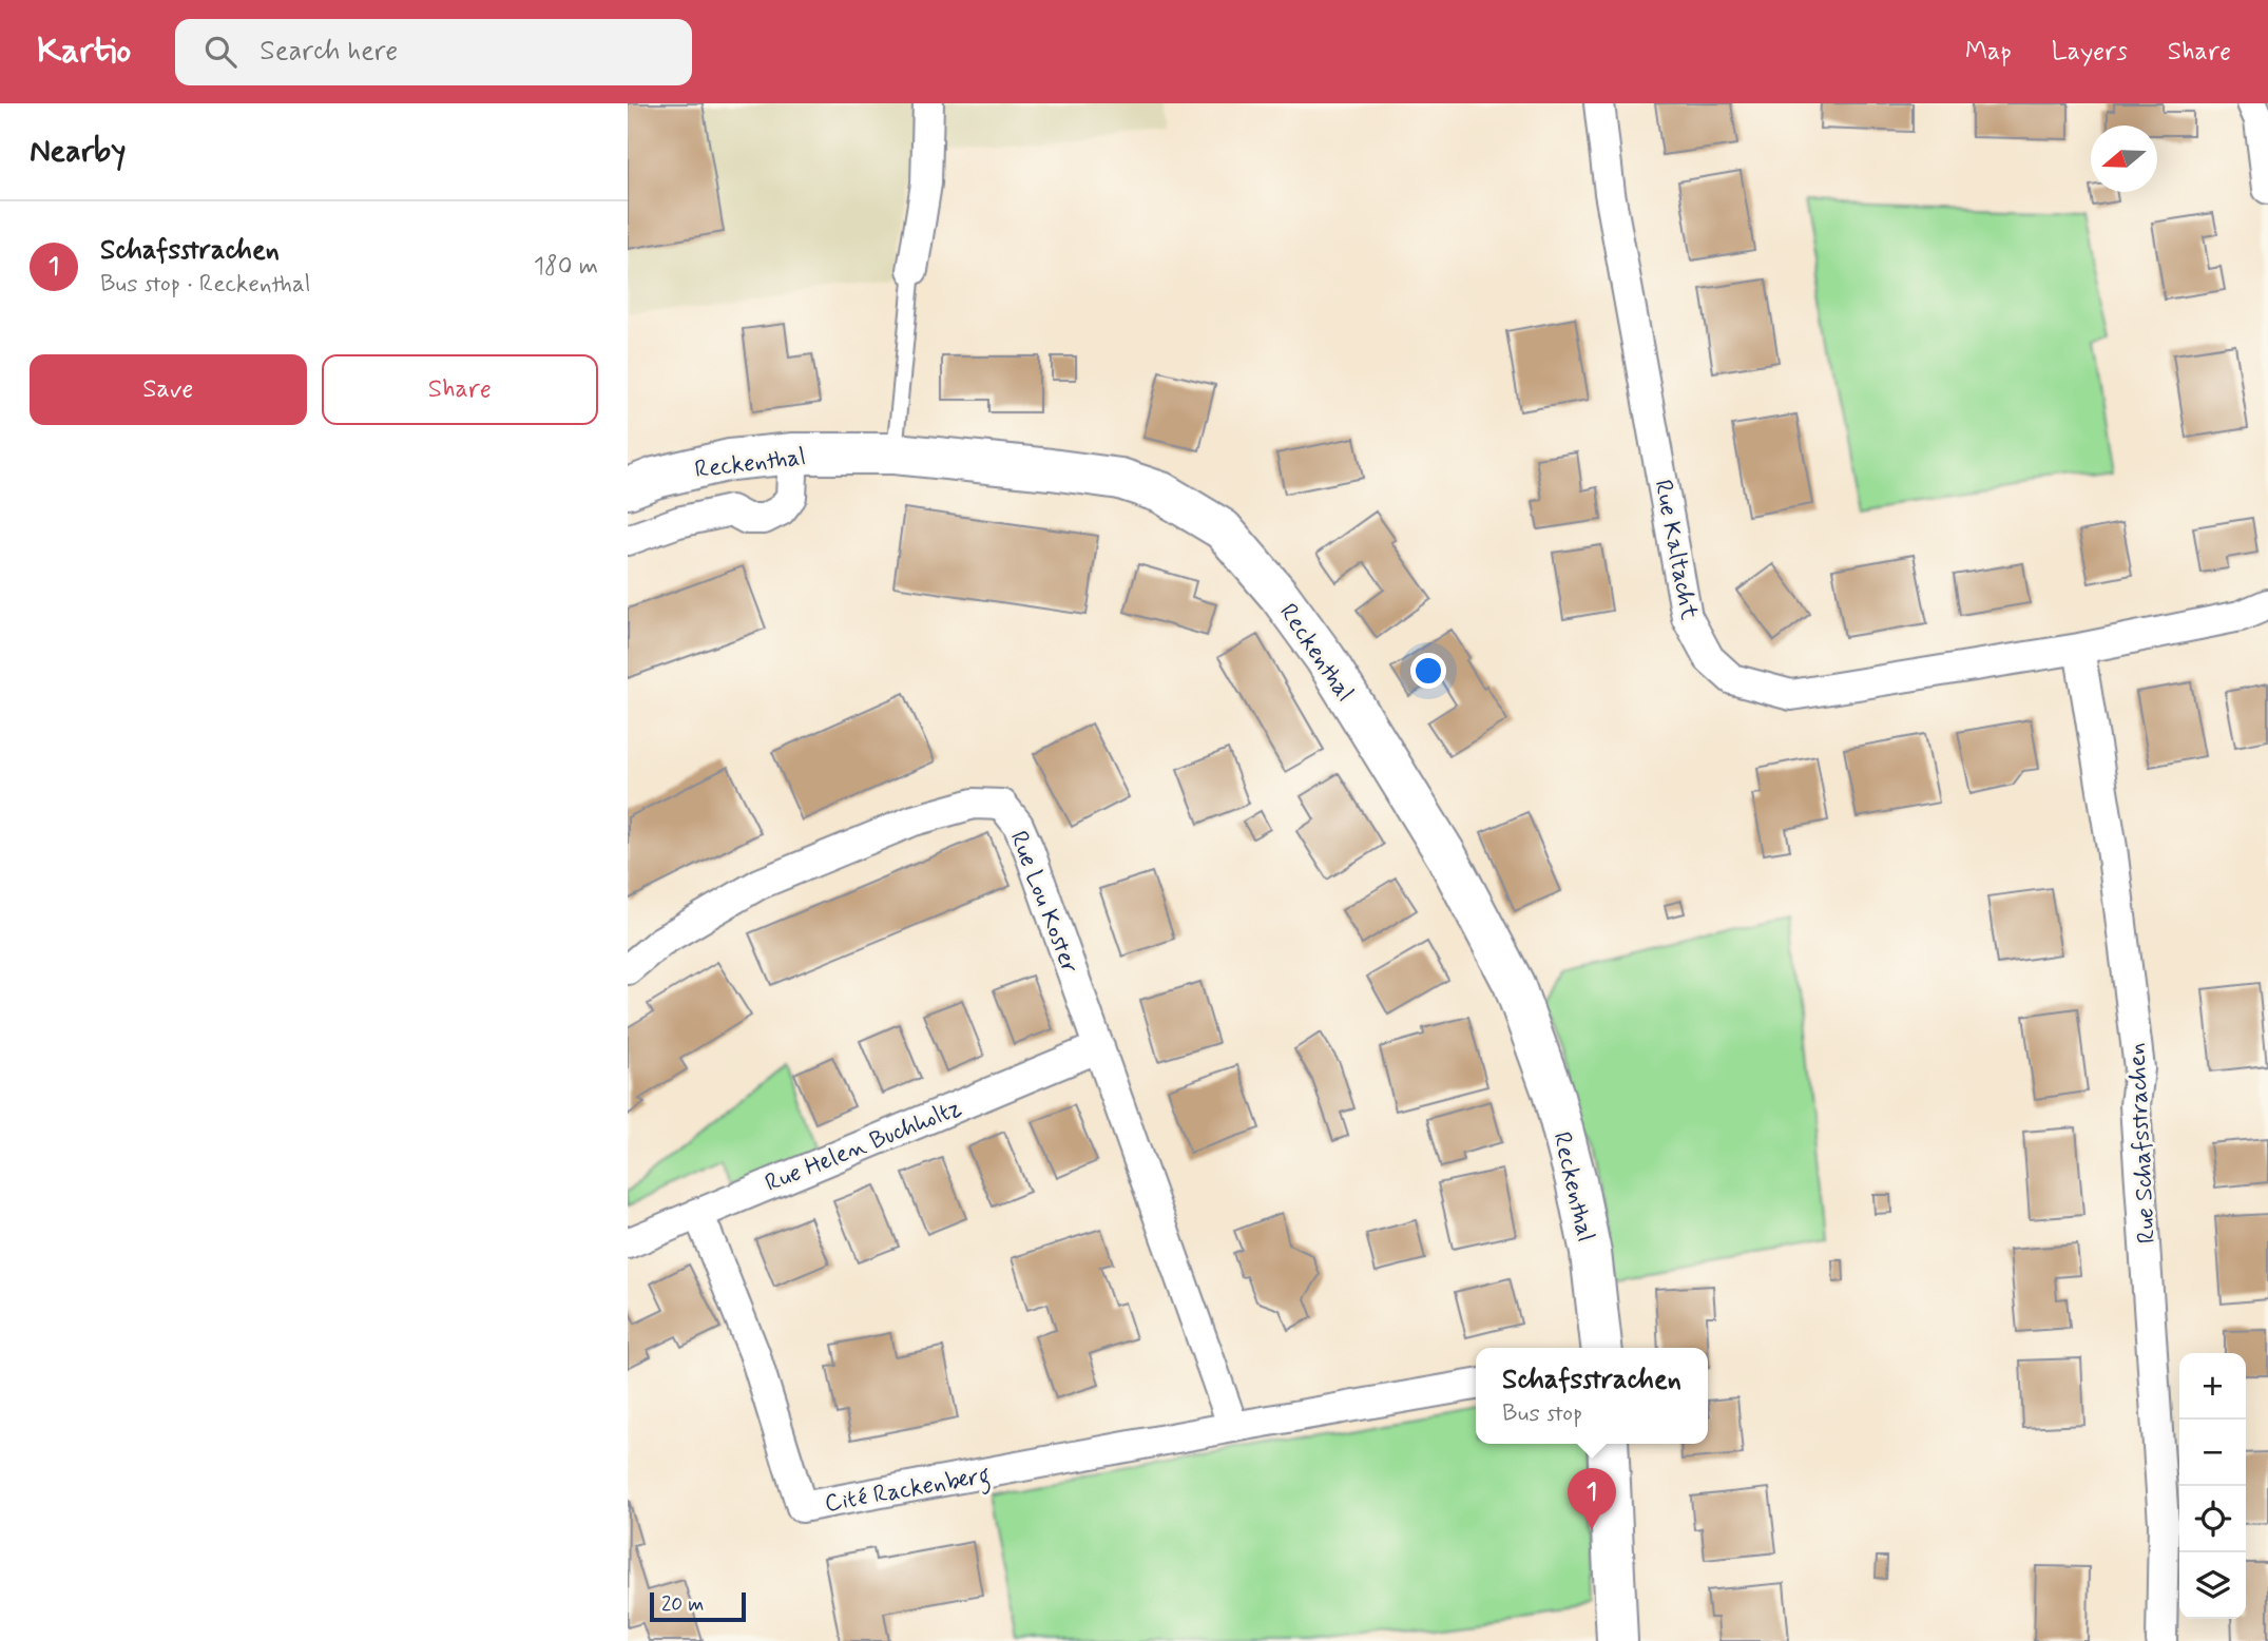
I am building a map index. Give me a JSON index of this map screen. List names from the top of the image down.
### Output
{
  "streets": {
    "main road": ["Reckenthal"],
    "street": [
      "Rue Kaltacht",
      "Rue Lou Koster",
      "Rue Schafsstrachen",
      "Rue Helen Buchholtz",
      "Cité Rackenberg"
    ]
  },
  "crossings": [
    ["Rue Kaltacht", "Rue Schafsstrachen"],
    ["Rue Lou Koster", "Rue Helen Buchholtz"],
    ["Rue Lou Koster", "Cité Rackenberg"],
    ["Rue Helen Buchholtz", "Cité Rackenberg"]
  ],
  "scale_bar": "20 m",
  "north": "left",
  "page": {
    "header": "Kartio",
    "search": "Search here",
    "nav": ["Map", "Layers", "Share"],
    "heading": "Nearby",
    "list": [
      {
        "mark": "1",
        "name": "Schafsstrachen",
        "note": "Bus stop · Reckenthal",
        "value": "180 m"
      }
    ],
    "buttons": ["Save", "Share"],
    "popup": ["Schafsstrachen", "Bus stop"],
    "map_buttons": ["+", "−"],
    "pins": "1",
    "scale": "20 m"
  }
}
